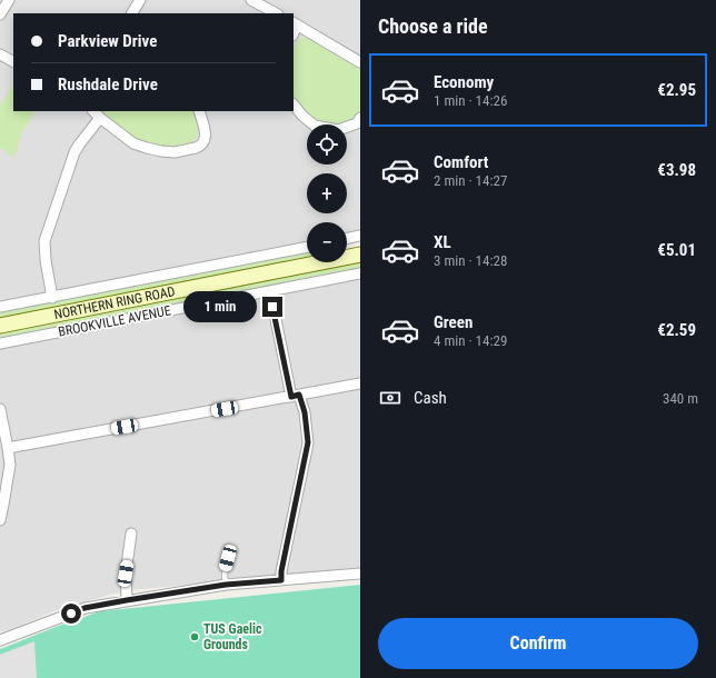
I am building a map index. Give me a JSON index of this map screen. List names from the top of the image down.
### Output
{
  "streets": {
    "main road": ["NORTHERN RING ROAD"],
    "street": ["BROOKVILLE AVENUE"]
  },
  "places": ["TUS Gaelic Grounds"],
  "page": {
    "heading": "Choose a ride",
    "banner": ["Parkview Drive", "Rushdale Drive"],
    "list": [
      {
        "name": "Economy",
        "note": "1 min · 14:26",
        "value": "€2.95"
      },
      {
        "name": "Comfort",
        "note": "2 min · 14:27",
        "value": "€3.98"
      },
      {
        "name": "XL",
        "note": "3 min · 14:28",
        "value": "€5.01"
      },
      {
        "name": "Green",
        "note": "4 min · 14:29",
        "value": "€2.59"
      }
    ],
    "map_buttons": ["+", "−"],
    "bubble": "1 min",
    "pay": ["Cash", "340 m"],
    "buttons": "Confirm"
  }
}
